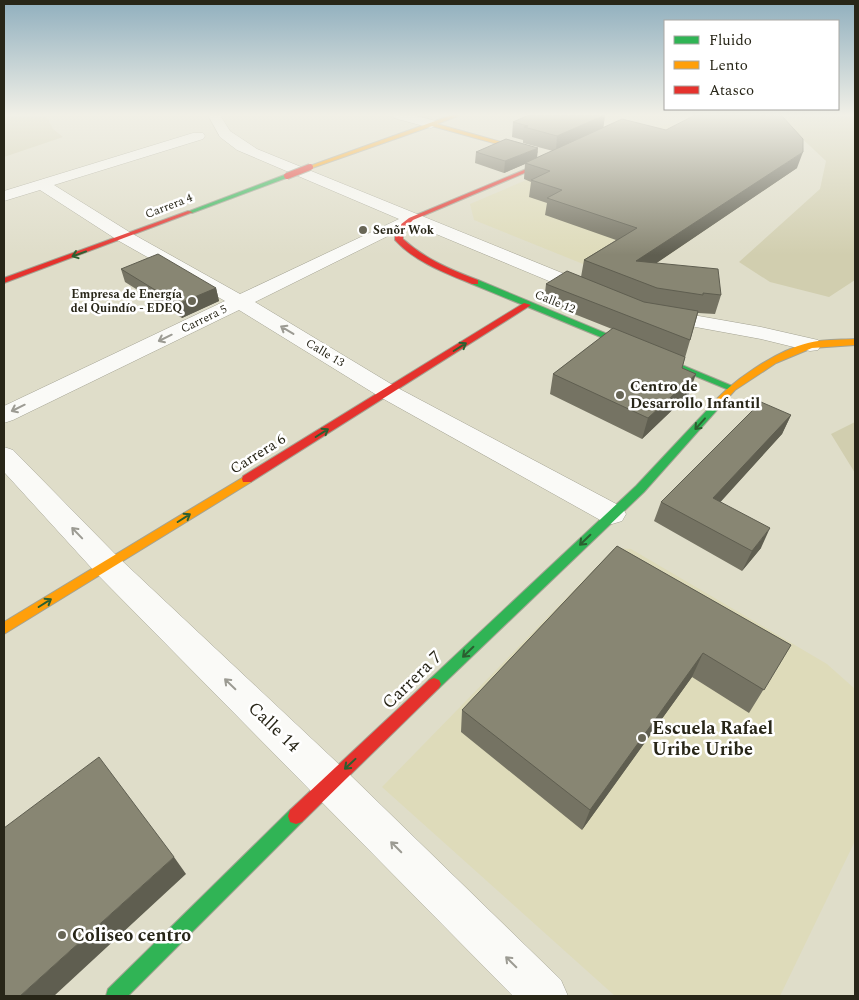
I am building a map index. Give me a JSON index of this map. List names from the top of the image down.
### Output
{
  "streets": {
    "main road": [
      "Carrera 4",
      "Calle 12",
      "Carrera 5",
      "Carrera 6",
      "Carrera 7"
    ],
    "street": ["Calle 13", "Calle 14"]
  },
  "crossings": [
    ["Carrera 4", "Calle 13"],
    ["Calle 12", "Carrera 5"],
    ["Calle 12", "Carrera 6"],
    ["Calle 12", "Carrera 7"],
    ["Carrera 5", "Calle 13"],
    ["Calle 13", "Carrera 6"],
    ["Calle 13", "Carrera 7"],
    ["Carrera 6", "Calle 14"],
    ["Carrera 7", "Calle 14"]
  ],
  "one_way": [
    "Carrera 4",
    "Carrera 5",
    "Carrera 6",
    "Carrera 7",
    "Calle 14"
  ],
  "places": [
    "Senõr Wok",
    "Empresa de Energía del Quindío - EDEQ",
    "Centro de Desarrollo Infantil",
    "Escuela Rafael Uribe Uribe",
    "Coliseo centro"
  ],
  "legend": ["Fluido", "Lento", "Atasco"]
}
